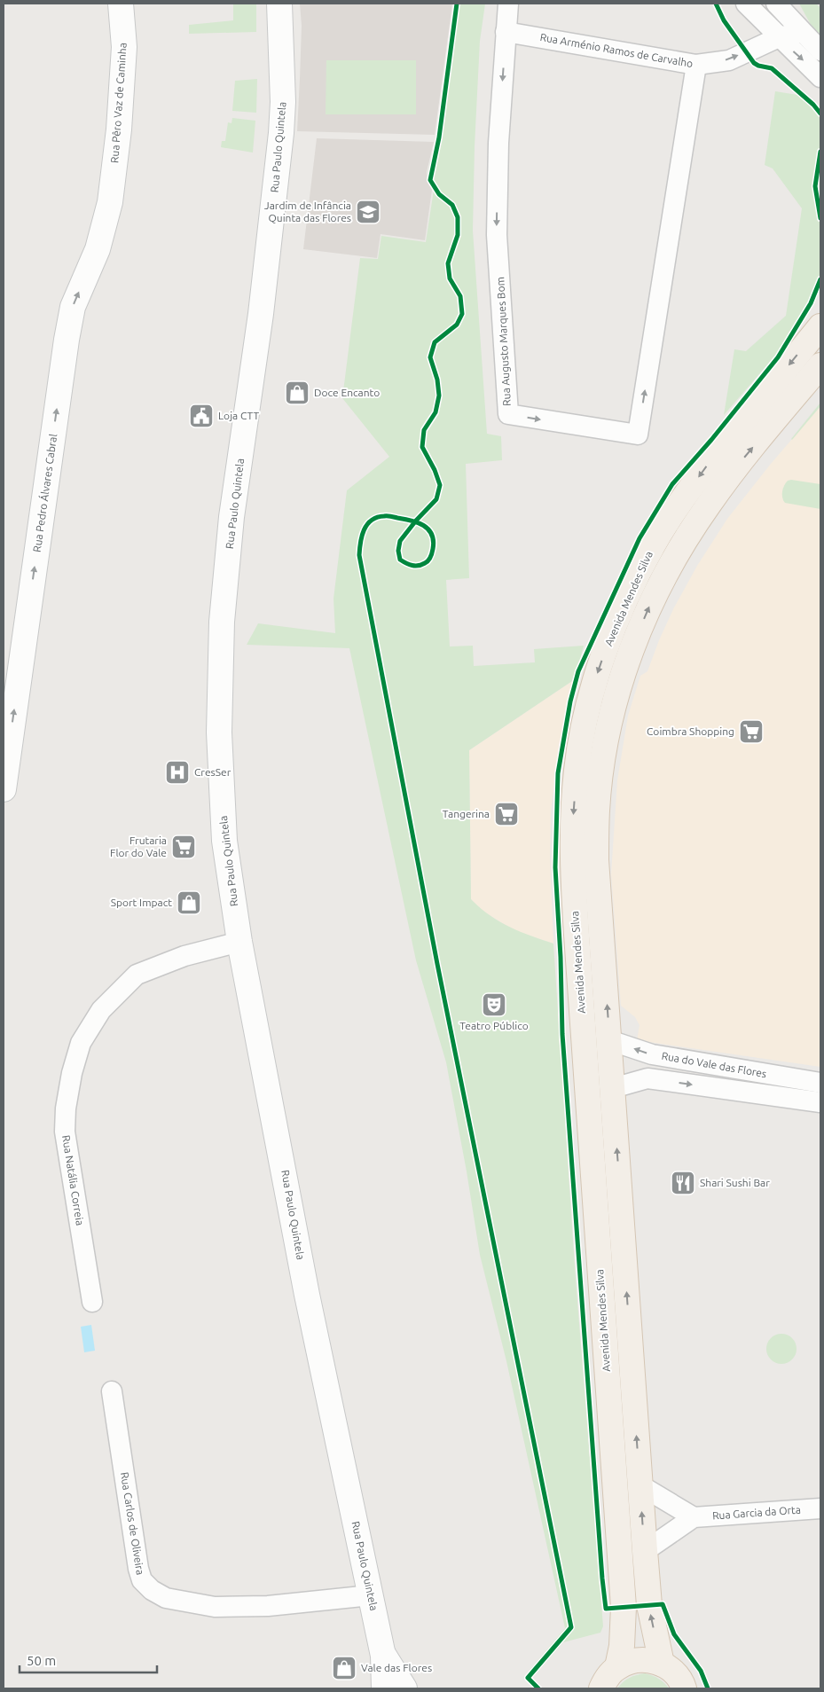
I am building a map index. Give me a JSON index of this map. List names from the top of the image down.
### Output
{
  "streets": {
    "main road": ["Avenida Mendes Silva"],
    "street": [
      "Rua Arménio Ramos de Carvalho",
      "Rua Pêro Vaz de Caminha",
      "Rua Paulo Quintela",
      "Rua Augusto Marques Bom",
      "Rua Pedro Álvares Cabral",
      "Rua do Vale das Flores",
      "Rua Natália Correia",
      "Rua Garcia da Orta",
      "Rua Carlos de Oliveira"
    ]
  },
  "crossings": [
    ["Rua Arménio Ramos de Carvalho", "Rua Augusto Marques Bom"],
    ["Rua Pêro Vaz de Caminha", "Rua Pedro Álvares Cabral"],
    ["Rua Paulo Quintela", "Rua Natália Correia"],
    ["Rua Paulo Quintela", "Rua Carlos de Oliveira"],
    ["Avenida Mendes Silva", "Rua do Vale das Flores"]
  ],
  "one_way": ["Rua Pedro Álvares Cabral"],
  "places": {
    "school or university": ["Jardim de Infância Quinta das Flores"],
    "shop": ["Doce Encanto", "Sport Impact", "Vale das Flores"],
    "public building": ["Loja CTT"],
    "supermarket": ["Coimbra Shopping", "Tangerina", "Frutaria Flor do Vale"],
    "hospital": ["CresSer"],
    "theatre": ["Teatro Público"],
    "restaurant": ["Shari Sushi Bar"]
  },
  "scale_bar": "50 m"
}
